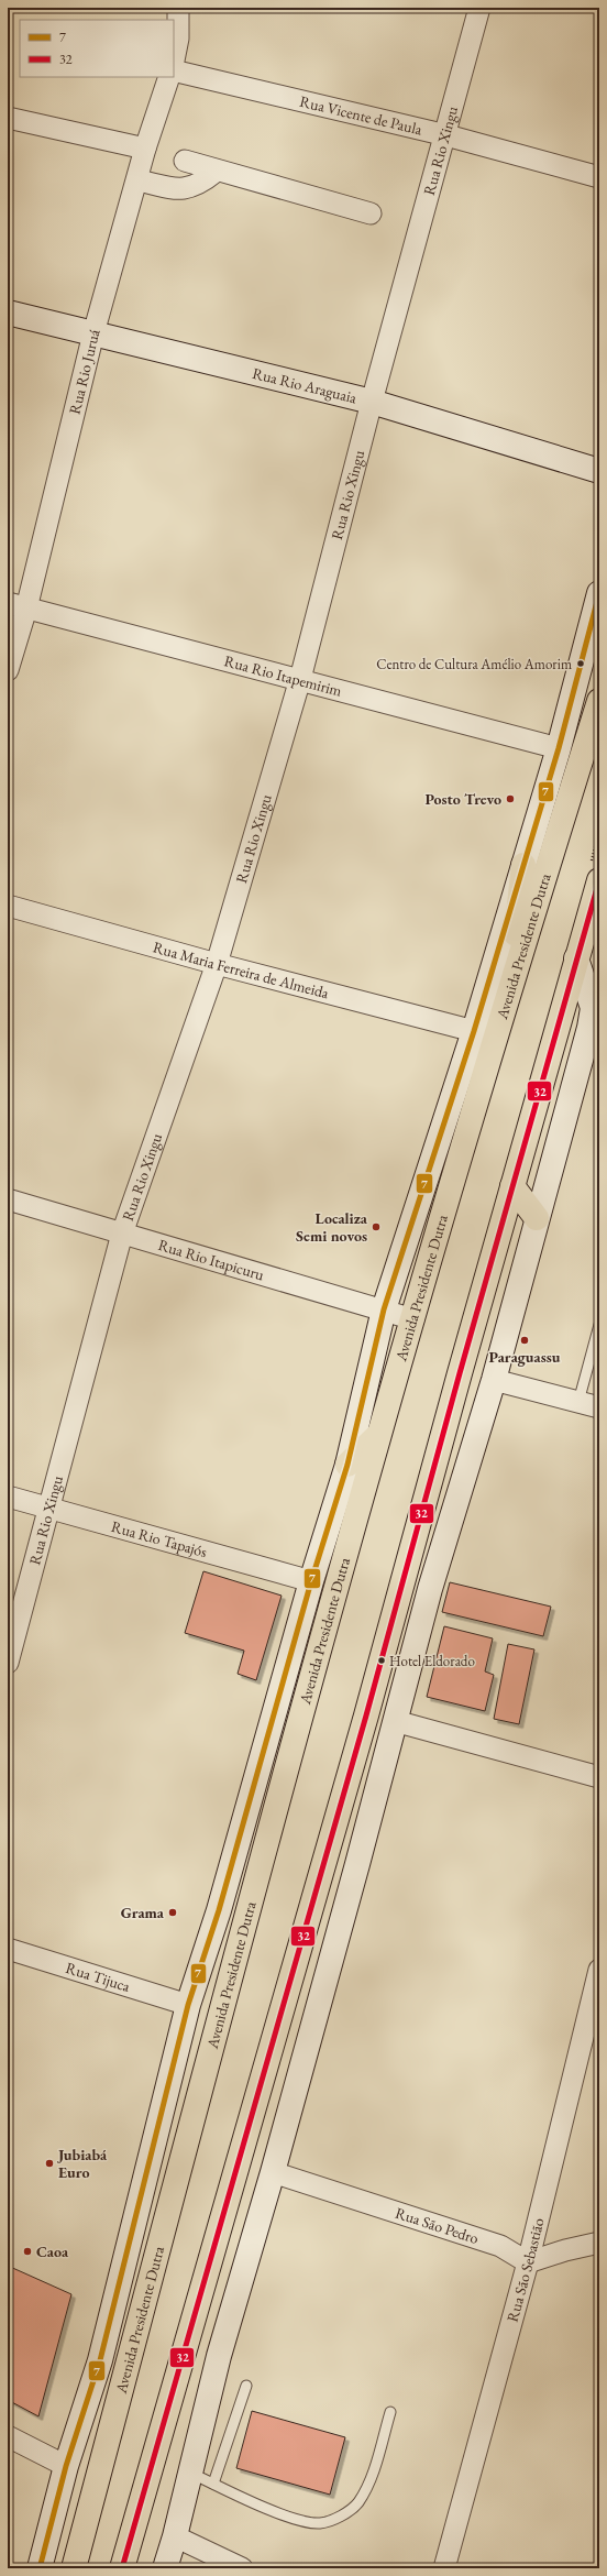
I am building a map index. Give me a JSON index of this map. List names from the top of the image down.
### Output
{
  "streets": {
    "highway": ["Avenida Presidente Dutra"],
    "street": [
      "Rua Vicente de Paula",
      "Rua Rio Xingu",
      "Rua Rio Juruá",
      "Rua Rio Araguaia",
      "Rua Rio Itapemirim",
      "Rua Maria Ferreira de Almeida",
      "Rua Rio Itapicuru",
      "Rua Rio Tapajós",
      "Rua Tijuca",
      "Rua São Pedro",
      "Rua São Sebastião"
    ]
  },
  "crossings": [
    ["Rua Vicente de Paula", "Rua Rio Xingu"],
    ["Rua Rio Xingu", "Rua Rio Araguaia"],
    ["Rua Rio Xingu", "Rua Rio Itapemirim"],
    ["Rua Rio Xingu", "Rua Maria Ferreira de Almeida"],
    ["Rua Rio Xingu", "Rua Rio Itapicuru"],
    ["Rua Rio Xingu", "Rua Rio Tapajós"],
    ["Rua Rio Juruá", "Rua Rio Araguaia"],
    ["Rua Rio Juruá", "Rua Rio Itapemirim"],
    ["Rua Rio Itapemirim", "Avenida Presidente Dutra"],
    ["Avenida Presidente Dutra", "Rua Maria Ferreira de Almeida"],
    ["Avenida Presidente Dutra", "Rua Rio Itapicuru"],
    ["Avenida Presidente Dutra", "Rua Rio Tapajós"],
    ["Avenida Presidente Dutra", "Rua Tijuca"],
    ["Rua São Pedro", "Rua São Sebastião"]
  ],
  "places": [
    "Centro de Cultura Amélio Amorim",
    "Posto Trevo",
    "Localiza Semi novos",
    "Paraguassu",
    "Hotel Eldorado",
    "Grama",
    "Jubiabá Euro",
    "Caoa"
  ],
  "lines": ["transit line 7", "transit line 32"],
  "legend": ["7", "32"]
}
